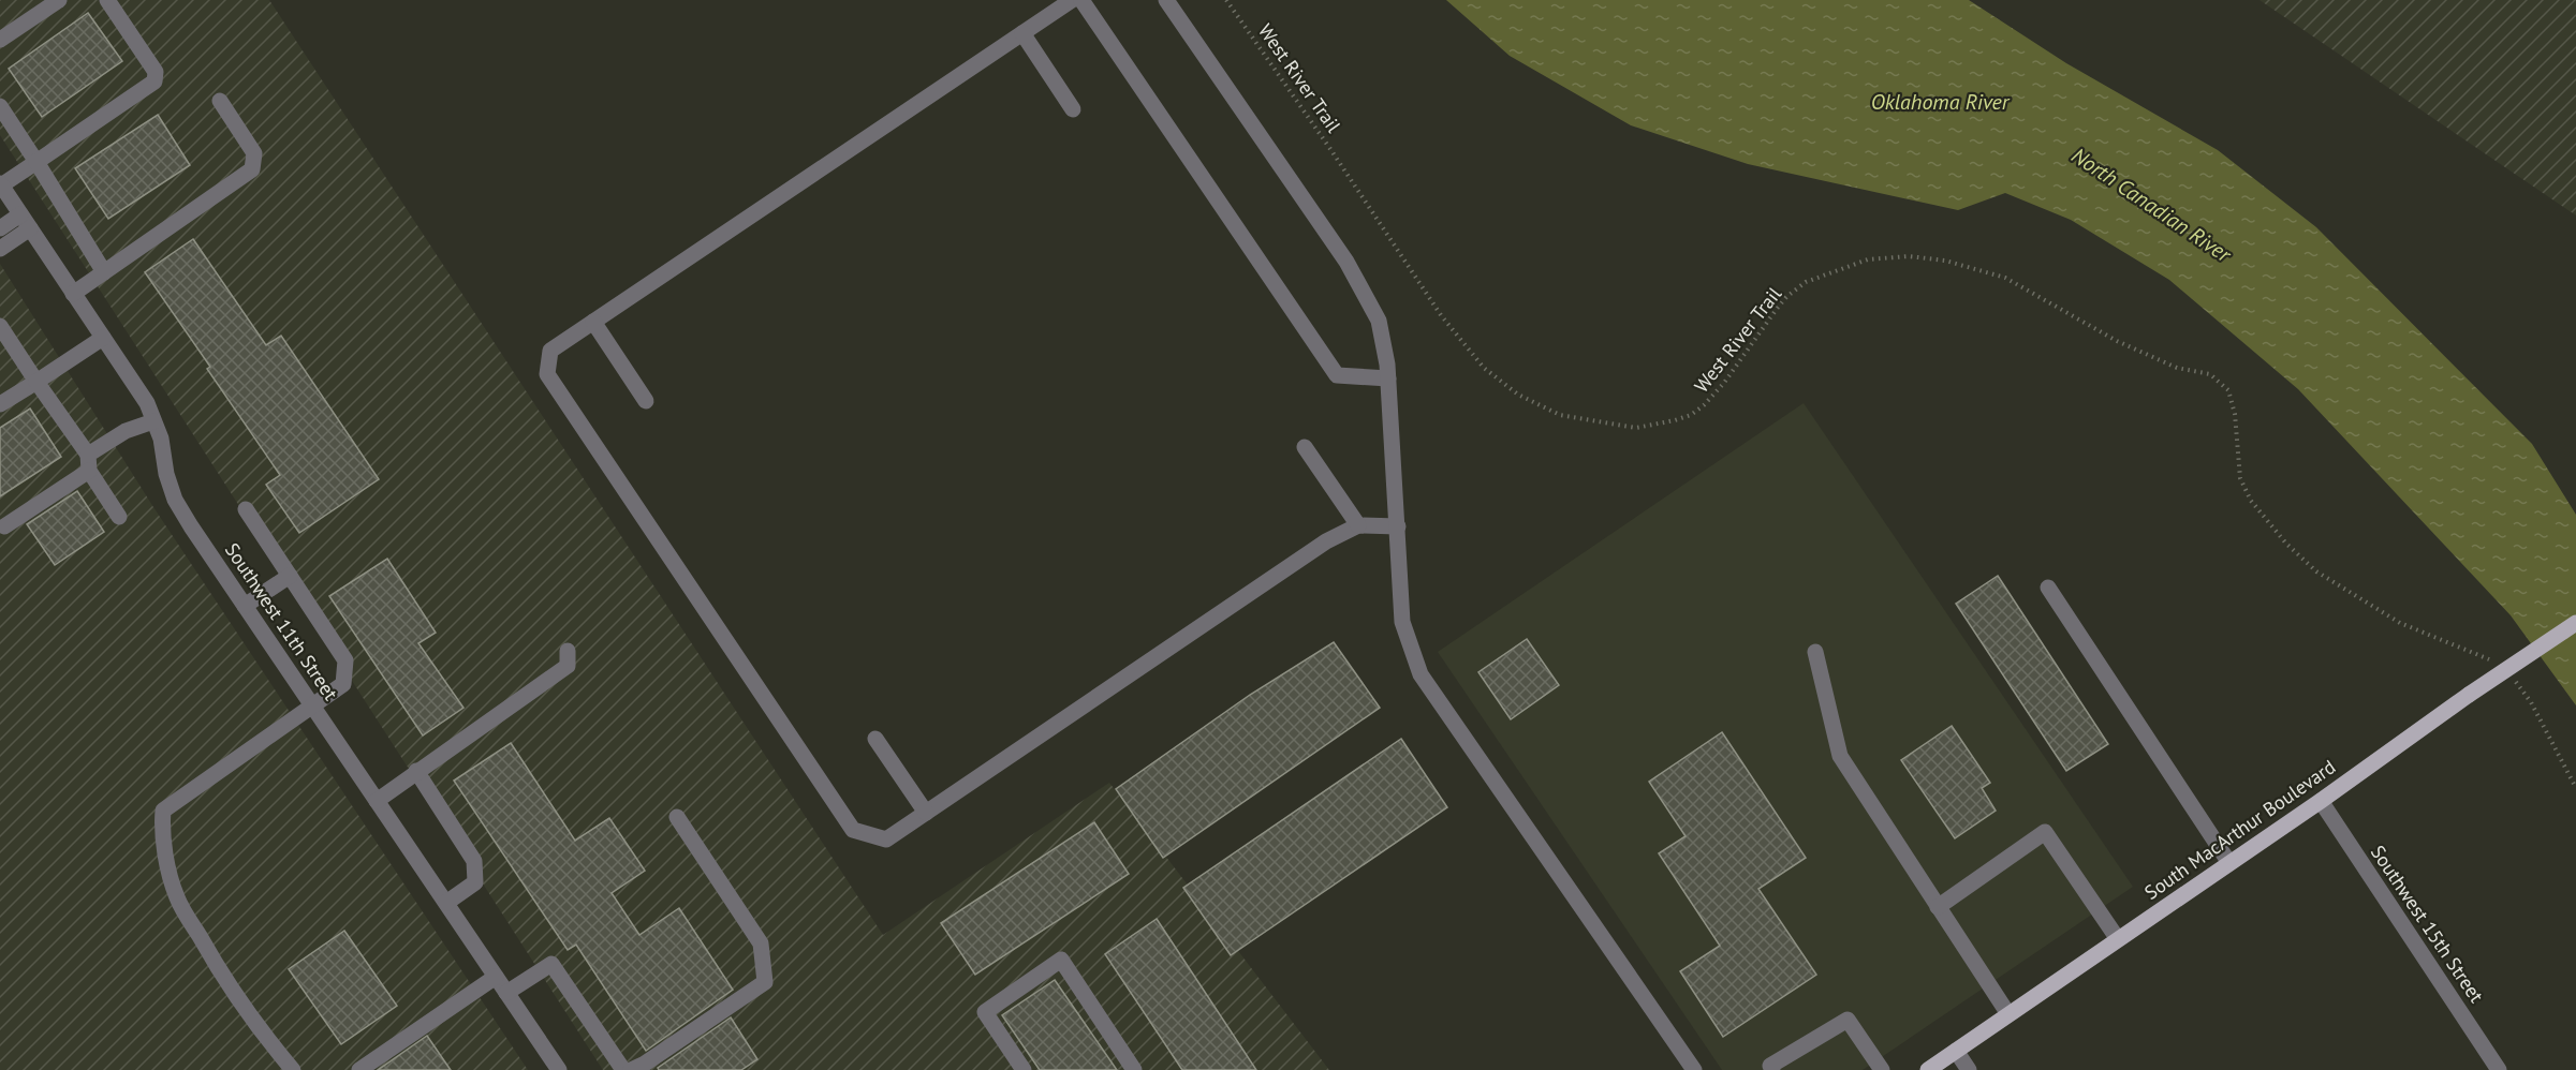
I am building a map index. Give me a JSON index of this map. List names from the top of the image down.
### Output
{
  "streets": {
    "main road": ["South MacArthur Boulevard"],
    "street": ["Southwest 11th Street", "Southwest 15th Street"],
    "path": ["West River Trail"]
  },
  "crossings": [
    ["South MacArthur Boulevard", "Southwest 15th Street"]
  ],
  "water": ["Oklahoma River", "North Canadian River"]
}
